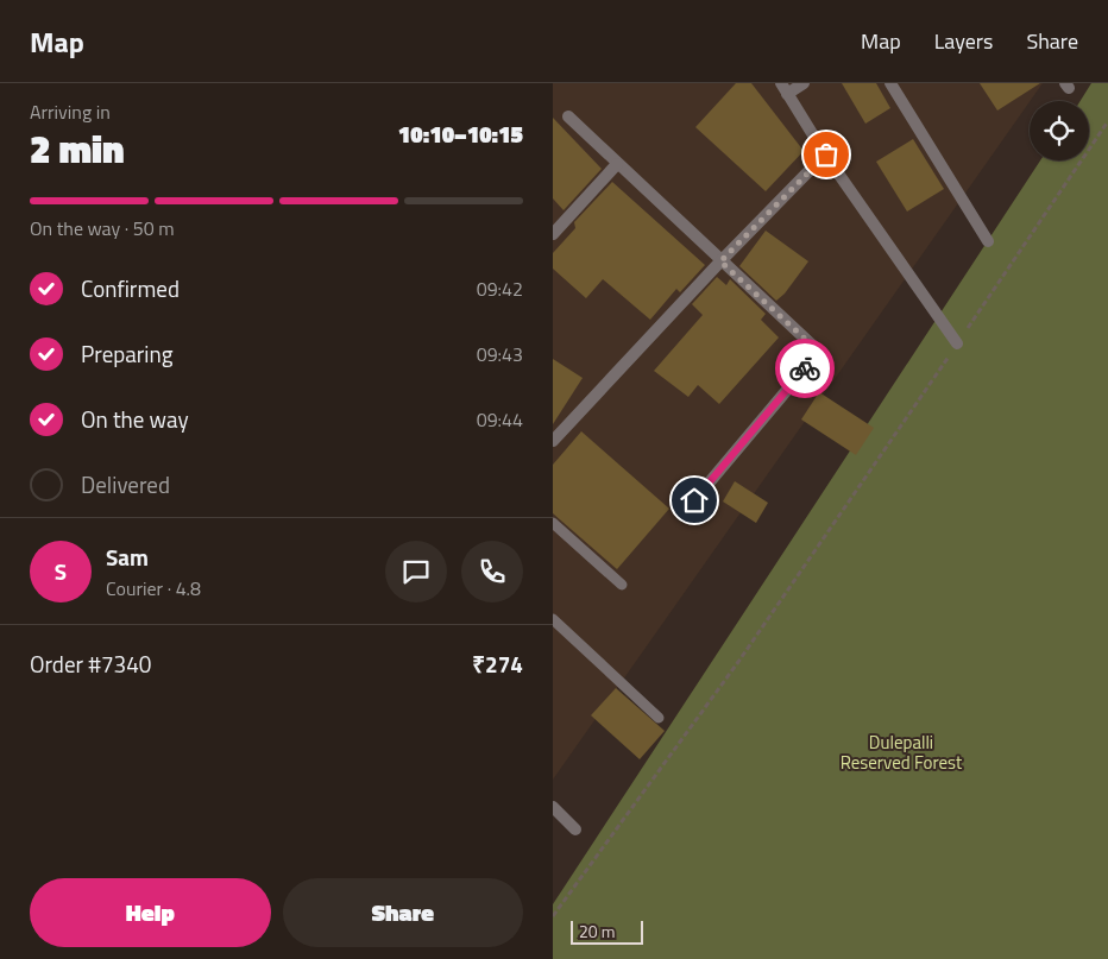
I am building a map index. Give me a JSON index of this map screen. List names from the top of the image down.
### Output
{
  "parks": ["Dulepalli Reserved Forest"],
  "scale_bar": "20 m",
  "page": {
    "header": "Map",
    "nav": ["Map", "Layers", "Share"],
    "heading": ["2 min", "Arriving in", "10:10–10:15"],
    "panel": [
      "Sam",
      "Courier · 4.8",
      "Order #7340",
      "₹274"
    ],
    "bar": "On the way · 50 m",
    "list": [
      ["Confirmed", "09:42"],
      ["Preparing", "09:43"],
      ["On the way", "09:44"],
      "Delivered"
    ],
    "round": "S",
    "buttons": ["Help", "Share"],
    "scale": "20 m"
  }
}
